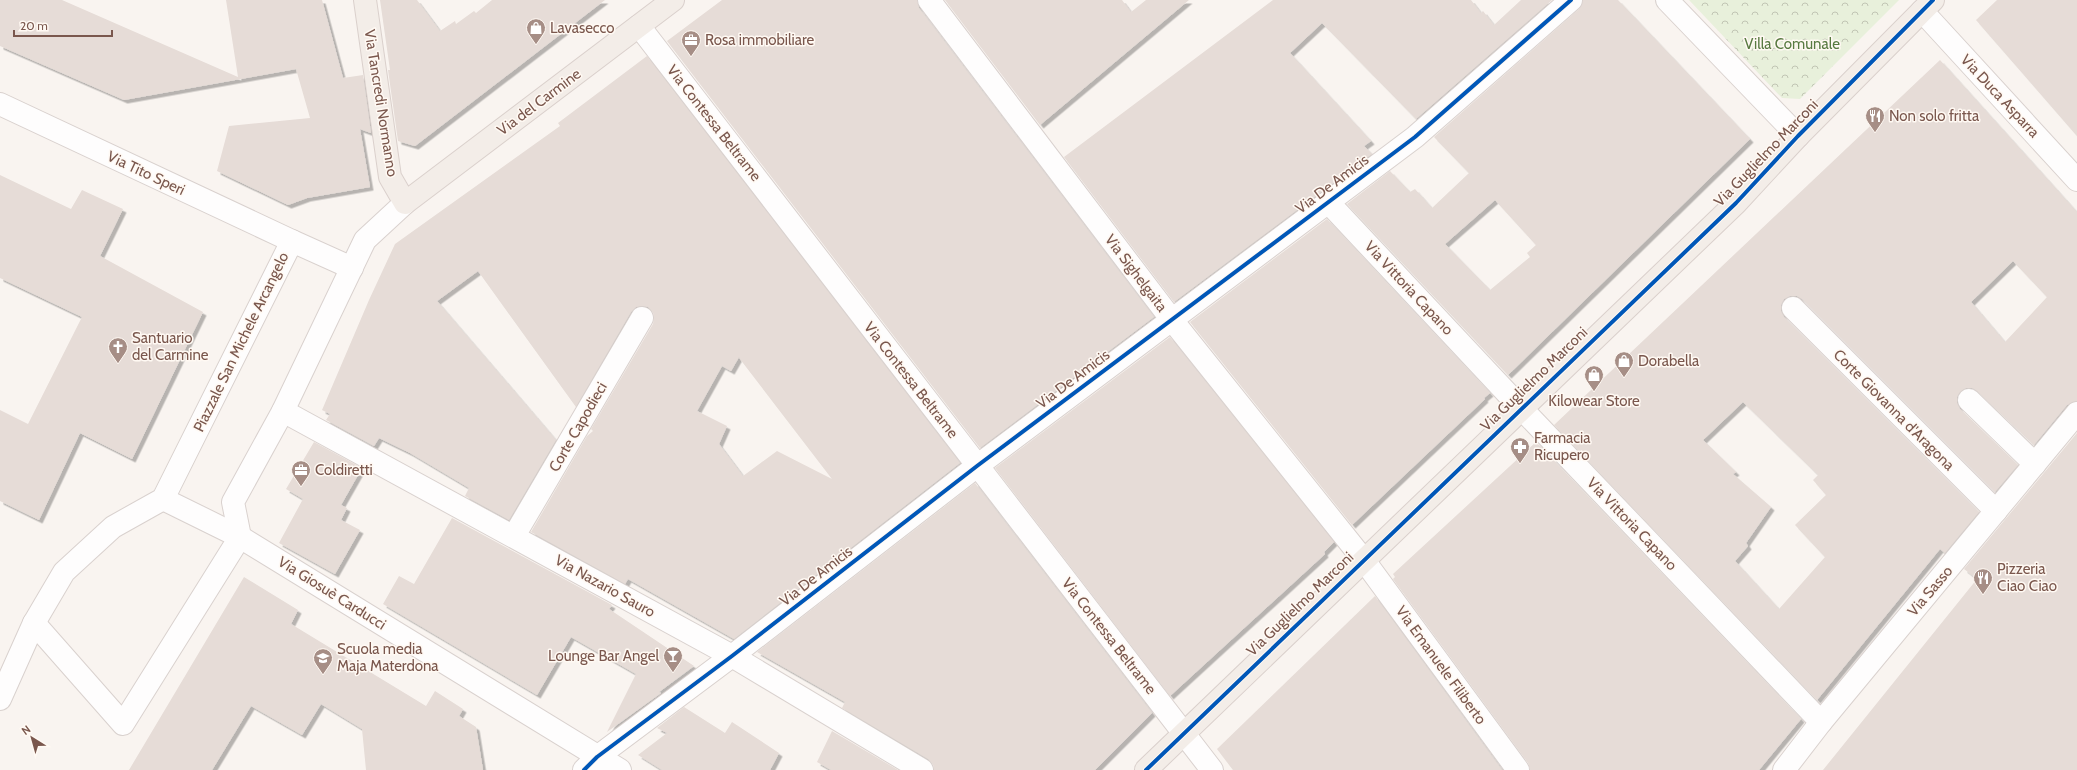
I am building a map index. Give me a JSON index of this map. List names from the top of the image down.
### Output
{
  "streets": {
    "main road": ["Via del Carmine", "Via Tancredi Normanno", "Via Guglielmo Marconi"],
    "street": [
      "Via Duca Asparra",
      "Via Contessa Beltrame",
      "Via Tito Speri",
      "Via De Amicis",
      "Via Sighelgaita",
      "Via Vittoria Capano",
      "Piazzale San Michele Arcangelo",
      "Corte Giovanna d'Aragona",
      "Corte Capodieci",
      "Via Nazario Sauro",
      "Via Sasso",
      "Via Giosuè Carducci",
      "Via Emanuele Filiberto"
    ]
  },
  "crossings": [
    ["Via Duca Asparra", "Via Guglielmo Marconi"],
    ["Via del Carmine", "Via Tancredi Normanno"],
    ["Via del Carmine", "Via Contessa Beltrame"],
    ["Via Contessa Beltrame", "Via Guglielmo Marconi"],
    ["Via Contessa Beltrame", "Via De Amicis"],
    ["Via Guglielmo Marconi", "Via Sighelgaita"],
    ["Via Guglielmo Marconi", "Via Vittoria Capano"],
    ["Via Guglielmo Marconi", "Via Emanuele Filiberto"],
    ["Via Tito Speri", "Piazzale San Michele Arcangelo"],
    ["Via De Amicis", "Via Sighelgaita"],
    ["Via De Amicis", "Via Vittoria Capano"],
    ["Via De Amicis", "Via Nazario Sauro"],
    ["Via De Amicis", "Via Giosuè Carducci"],
    ["Via Sighelgaita", "Via Emanuele Filiberto"],
    ["Via Vittoria Capano", "Via Sasso"],
    ["Piazzale San Michele Arcangelo", "Via Giosuè Carducci"],
    ["Corte Giovanna d'Aragona", "Via Sasso"],
    ["Corte Capodieci", "Via Nazario Sauro"]
  ],
  "parks": ["Villa Comunale"],
  "places": {
    "shop": ["Lavasecco", "Dorabella", "Kilowear Store"],
    "office": ["Rosa immobiliare", "Coldiretti"],
    "restaurant": ["Non solo fritta", "Pizzeria Ciao Ciao"],
    "church": ["Santuario del Carmine"],
    "pharmacy": ["Farmacia Ricupero"],
    "bar": ["Lounge Bar Angel"],
    "school or university": ["Scuola media Maja Materdona"]
  },
  "scale_bar": "20 m",
  "north": "top left"
}
